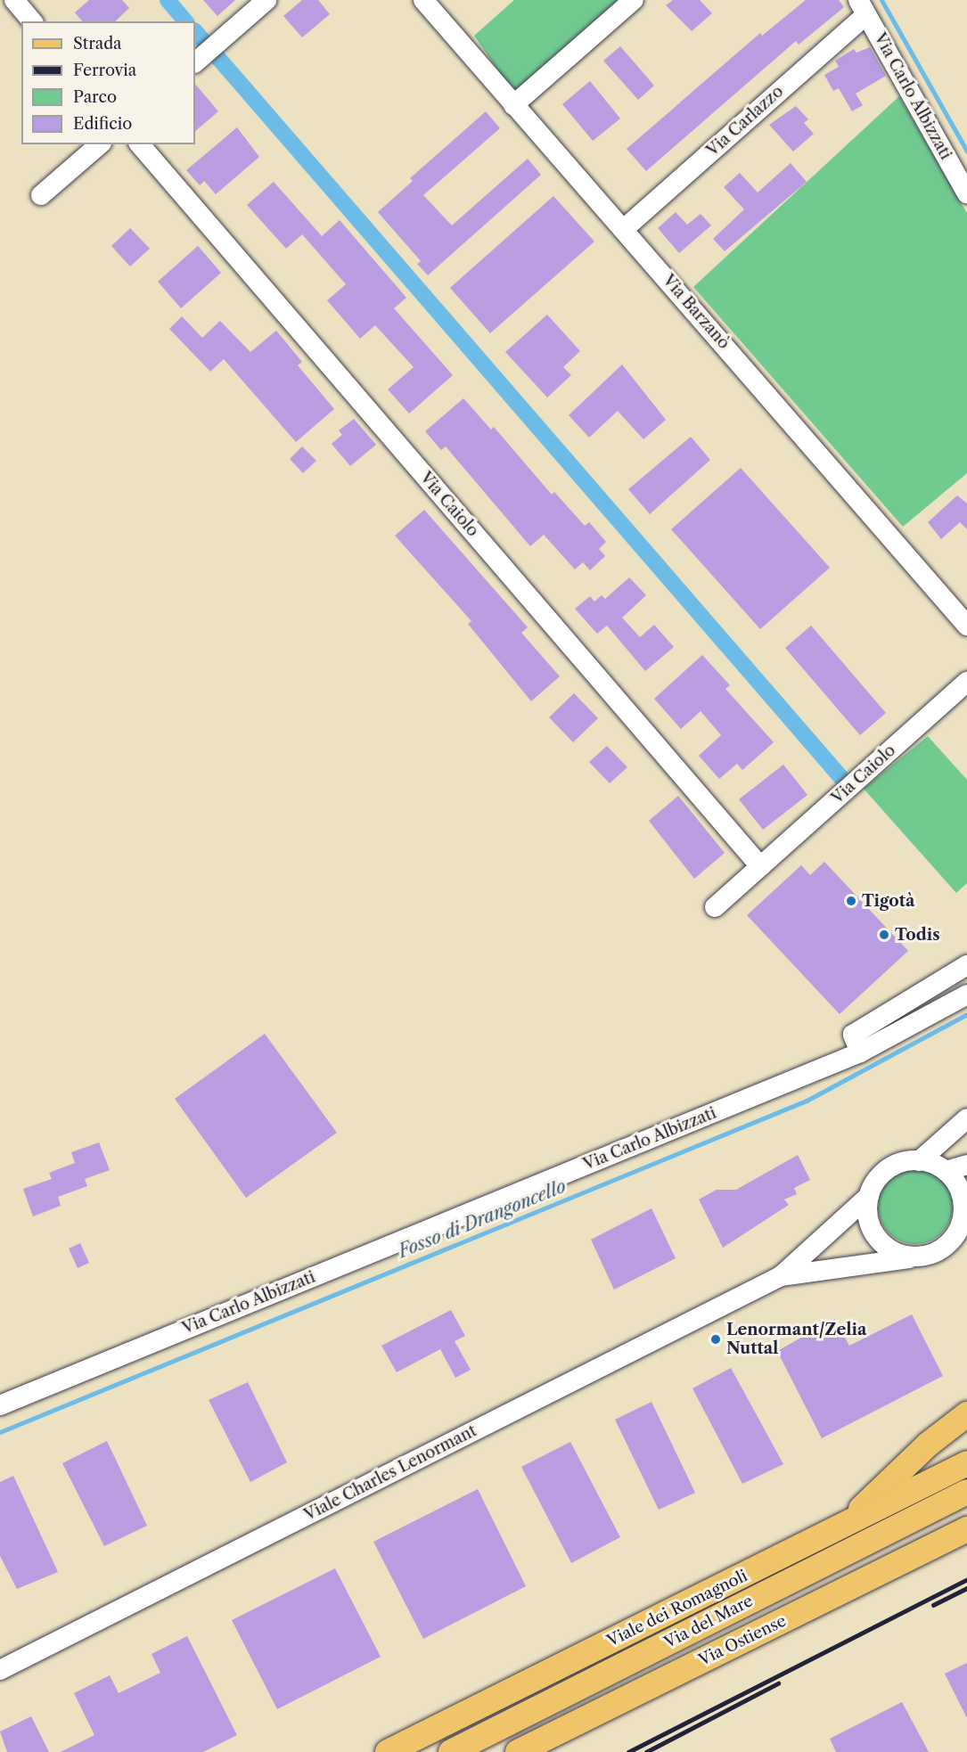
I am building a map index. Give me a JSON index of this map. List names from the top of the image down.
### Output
{
  "streets": {
    "main road": ["Viale dei Romagnoli", "Via del Mare", "Via Ostiense"],
    "street": [
      "Via Carlo Albizzati",
      "Via Carlazzo",
      "Via Barzanò",
      "Via Caiolo",
      "Viale Charles Lenormant"
    ]
  },
  "crossings": [
    ["Via Carlo Albizzati", "Via Carlazzo"],
    ["Via Carlazzo", "Via Barzanò"]
  ],
  "water": ["Fosso di Drangoncello"],
  "places": ["Tigotà", "Todis", "Lenormant/Zelia Nuttal"],
  "legend": [
    "Strada",
    "Ferrovia",
    "Parco",
    "Edificio"
  ]
}
